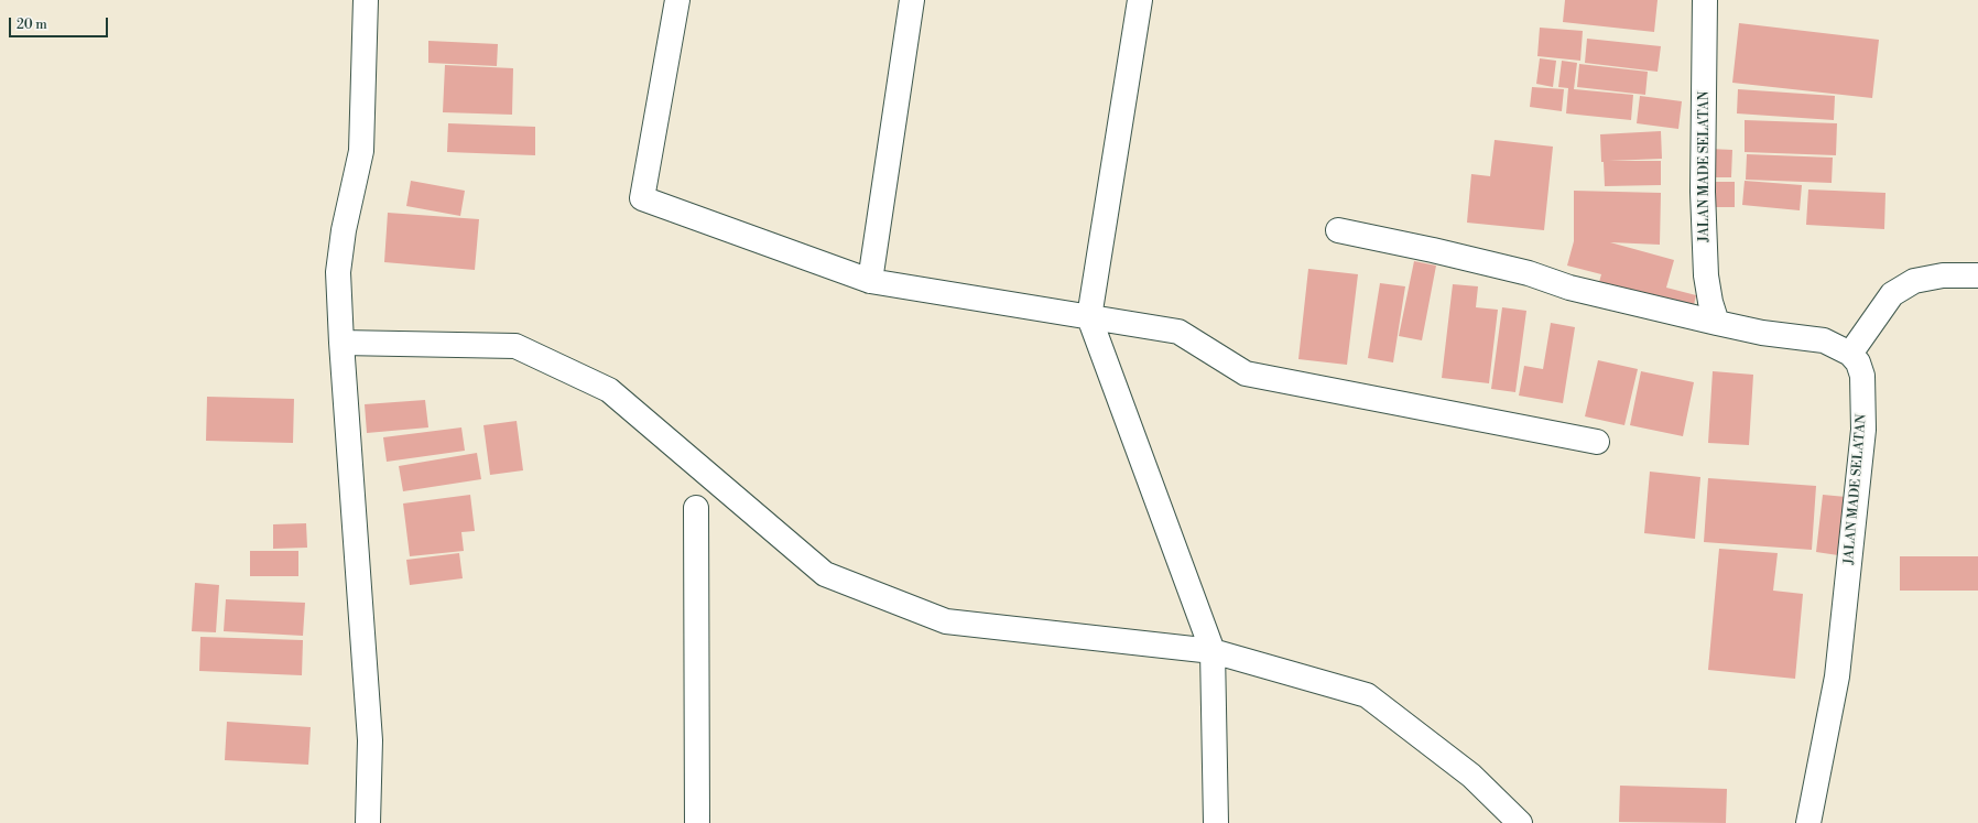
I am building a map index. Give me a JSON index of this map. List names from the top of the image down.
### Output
{
  "streets": {
    "street": ["JALAN MADE SELATAN"]
  },
  "scale_bar": "20 m"
}
